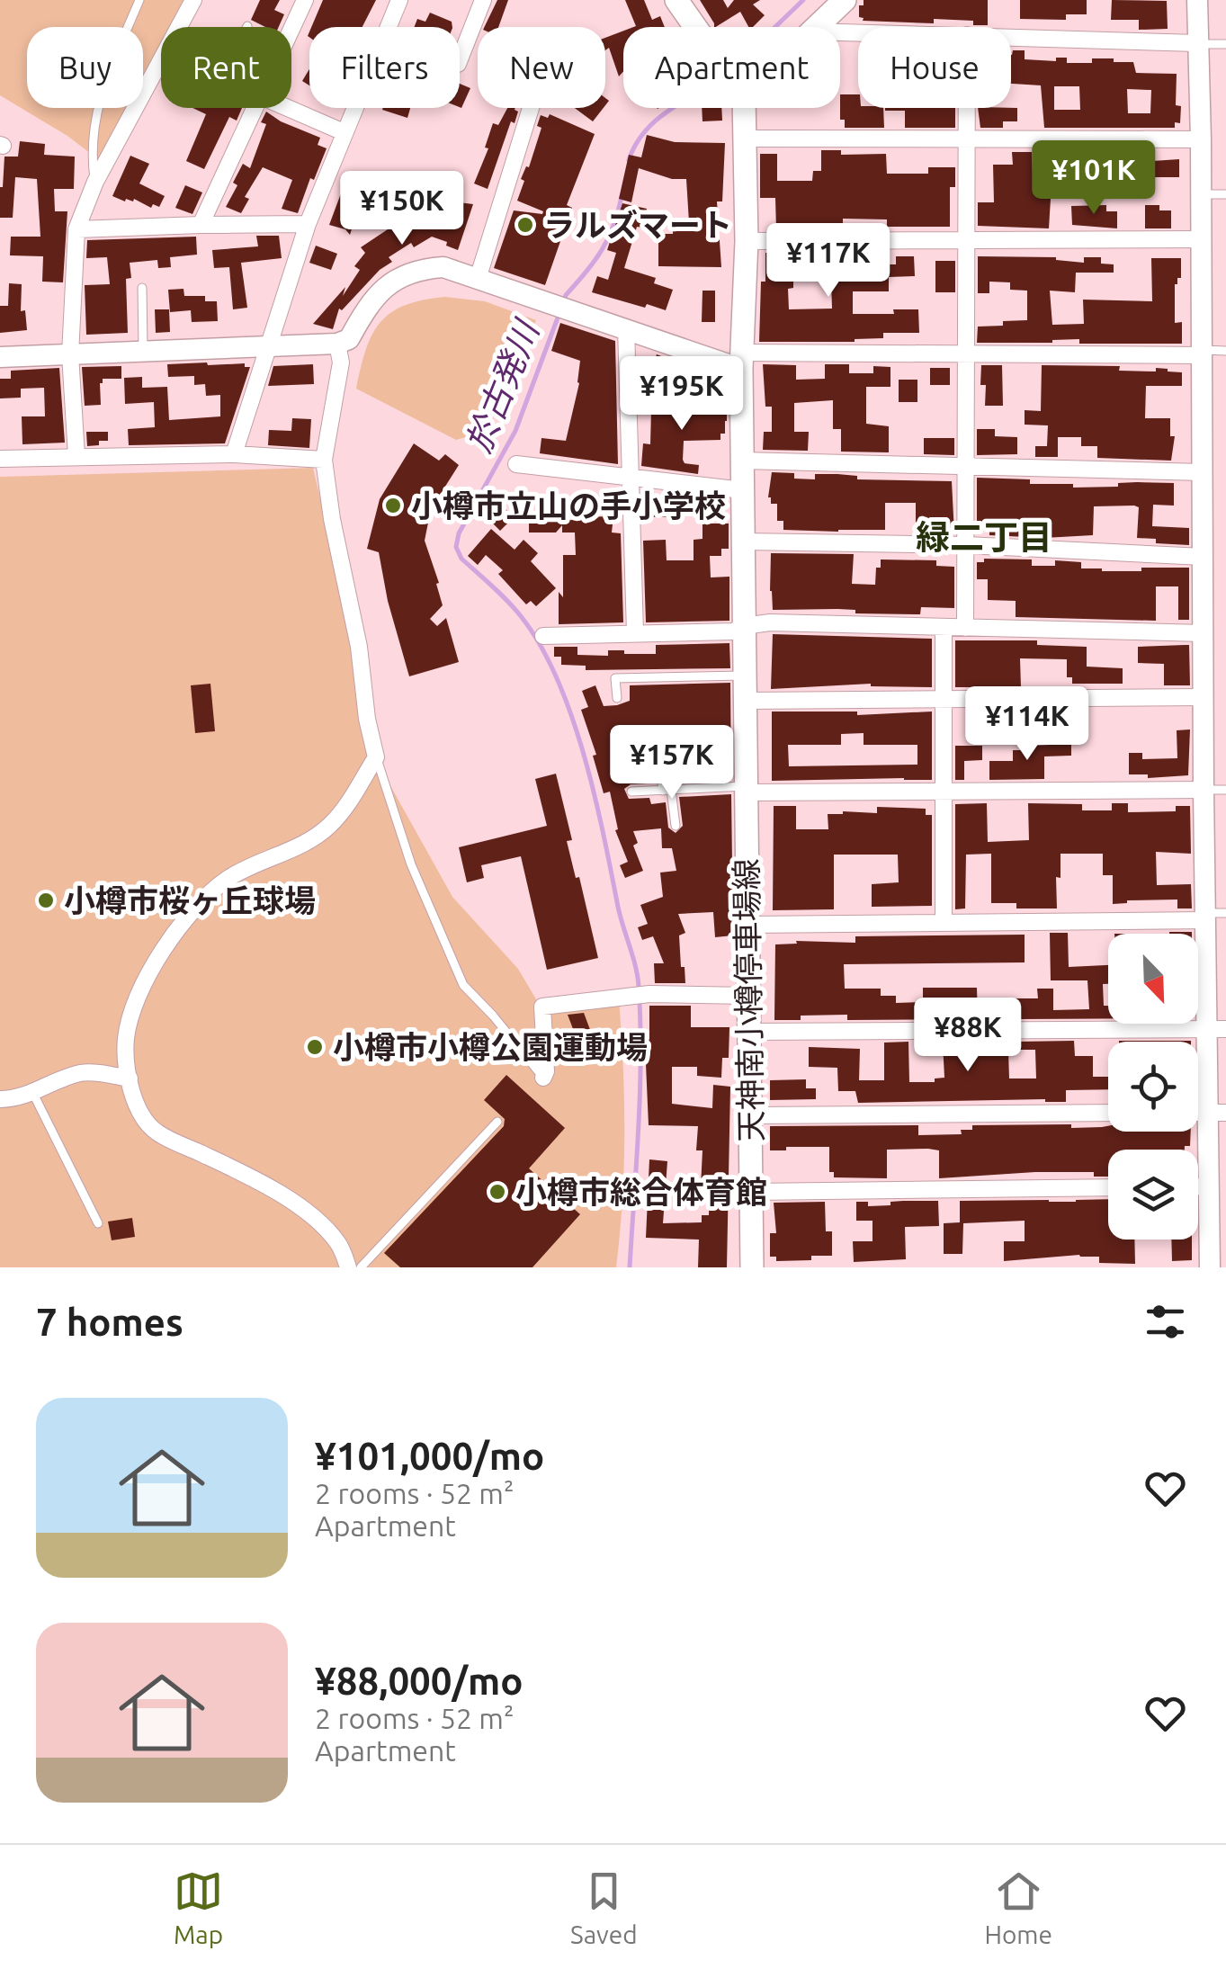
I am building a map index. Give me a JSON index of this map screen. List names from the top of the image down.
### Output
{
  "streets": {
    "main road": ["天神南小樽停車場線"]
  },
  "districts": ["緑二丁目"],
  "water": ["於古発川"],
  "places": [
    "ラルズマート",
    "小樽市立山の手小学校",
    "小樽市桜ヶ丘球場",
    "小樽市小樽公園運動場",
    "小樽市総合体育館"
  ],
  "north": "bottom right",
  "page": {
    "chip": [
      "Buy",
      "Rent",
      "Filters",
      "New",
      "Apartment",
      "House"
    ],
    "price": [
      "¥101K",
      "¥150K",
      "¥117K",
      "¥195K",
      "¥114K",
      "¥157K",
      "¥88K"
    ],
    "heading": "7 homes",
    "list": [
      {
        "name": "¥101,000/mo",
        "note": "2 rooms · 52 m² · Apartment"
      },
      {
        "name": "¥88,000/mo",
        "note": "2 rooms · 52 m² · Apartment"
      }
    ],
    "tabs": ["Map", "Saved", "Home"]
  }
}
